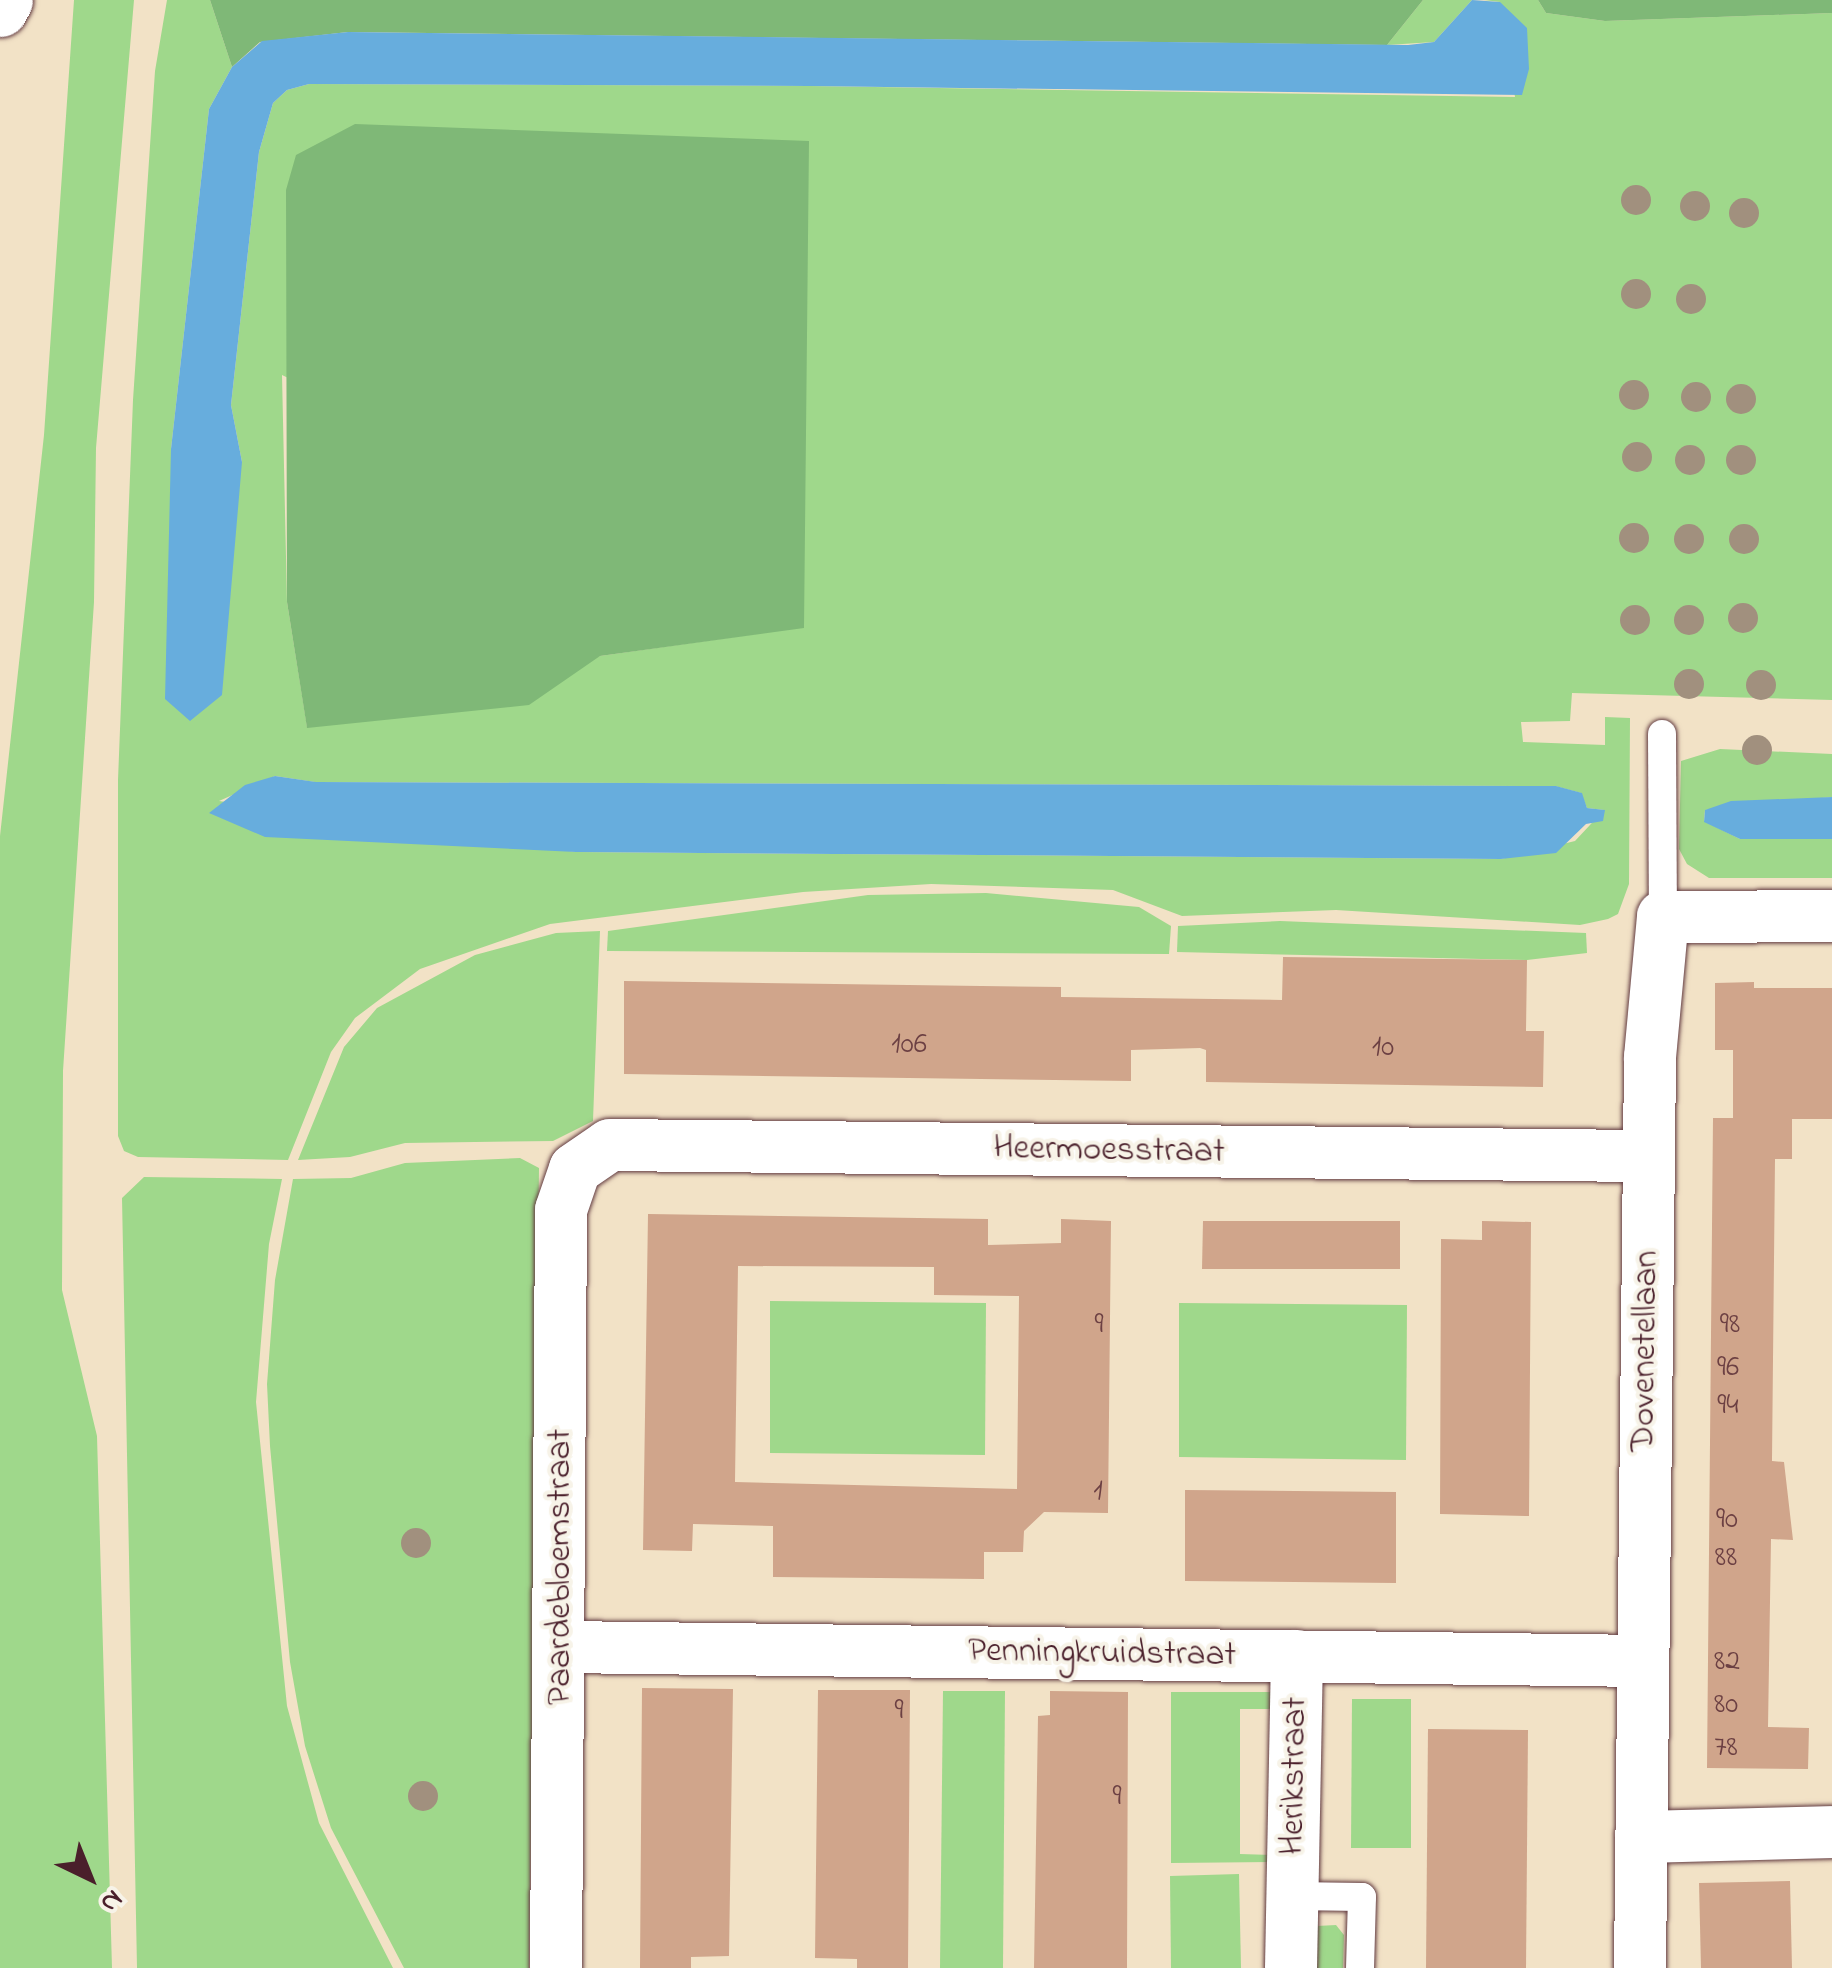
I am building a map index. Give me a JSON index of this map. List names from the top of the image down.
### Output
{
  "streets": {
    "street": [
      "Heermoesstraat",
      "Dovenetellaan",
      "Paardebloemstraat",
      "Penningkruidstraat",
      "Herikstraat"
    ]
  },
  "crossings": [
    ["Heermoesstraat", "Dovenetellaan"],
    ["Heermoesstraat", "Paardebloemstraat"],
    ["Dovenetellaan", "Penningkruidstraat"],
    ["Paardebloemstraat", "Penningkruidstraat"],
    ["Penningkruidstraat", "Herikstraat"]
  ],
  "house_numbers": [
    "106",
    "10",
    "9",
    "98",
    "96",
    "94",
    "1",
    "90",
    "88",
    "82",
    "80",
    "9",
    "78",
    "9"
  ],
  "north": "bottom right"
}
